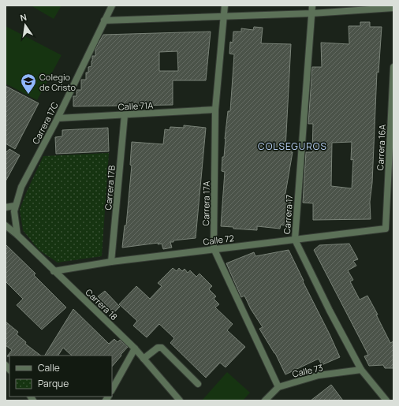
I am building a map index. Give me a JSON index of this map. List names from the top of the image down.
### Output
{
  "streets": {
    "street": [
      "Calle 71A",
      "Carrera 17C",
      "Carrera 16A",
      "Carrera 17B",
      "Carrera 17A",
      "Carrera 17",
      "Calle 72",
      "Carrera 18",
      "Calle 73"
    ]
  },
  "crossings": [
    ["Calle 71A", "Carrera 17C"],
    ["Calle 71A", "Carrera 17B"],
    ["Calle 71A", "Carrera 17A"],
    ["Carrera 17C", "Carrera 18"],
    ["Carrera 16A", "Calle 72"],
    ["Carrera 17B", "Calle 72"],
    ["Carrera 17A", "Calle 72"],
    ["Carrera 17A", "Calle 73"],
    ["Carrera 17", "Calle 72"],
    ["Carrera 17", "Calle 73"],
    ["Calle 72", "Carrera 18"]
  ],
  "districts": ["COLSEGUROS"],
  "places": {
    "school or university": ["Colegio de Cristo"]
  },
  "legend": ["Calle", "Parque"],
  "north": "top"
}
